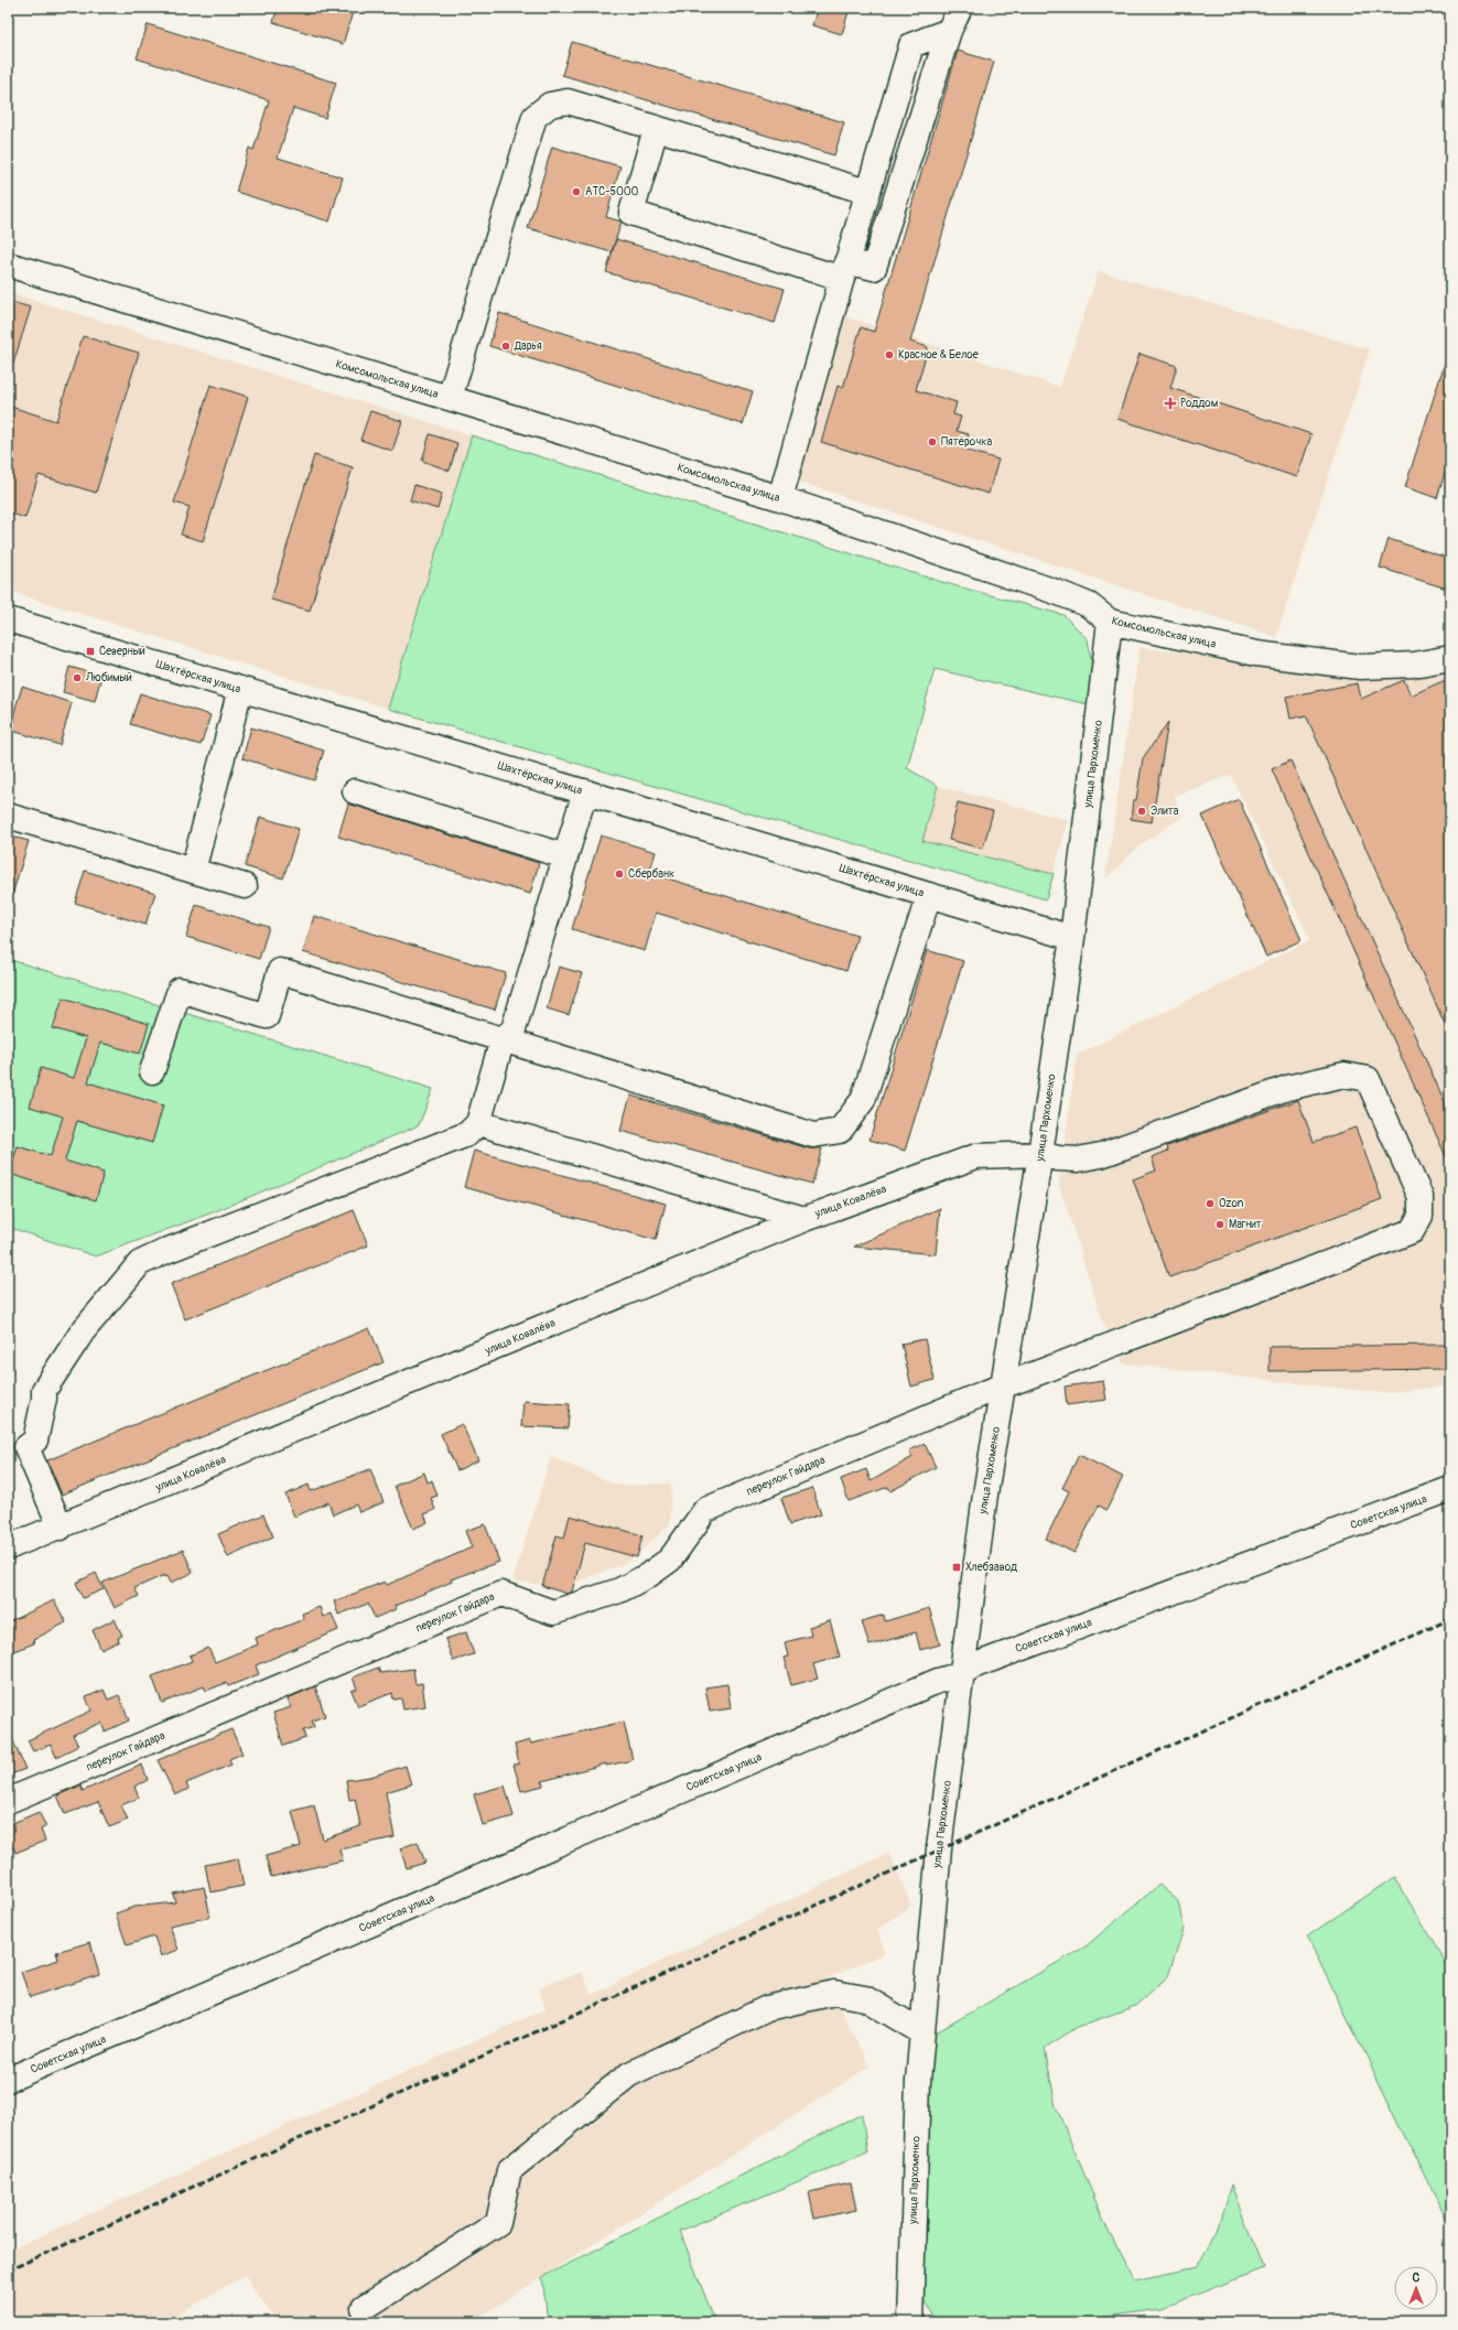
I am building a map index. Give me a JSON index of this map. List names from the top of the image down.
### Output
{
  "streets": {
    "street": [
      "Комсомольская улица",
      "Шахтёрская улица",
      "улица Пархоменко",
      "улица Ковалёва",
      "переулок Гайдара",
      "Советская улица"
    ]
  },
  "crossings": [
    ["Комсомольская улица", "улица Пархоменко"],
    ["Шахтёрская улица", "улица Пархоменко"],
    ["улица Пархоменко", "улица Ковалёва"],
    ["улица Пархоменко", "переулок Гайдара"],
    ["улица Пархоменко", "Советская улица"],
    ["улица Ковалёва", "переулок Гайдара"]
  ],
  "places": {
    "other": [
      "АТС-5000",
      "Дарья",
      "Красное & Белое",
      "Пятёрочка",
      "Любимый",
      "Элита",
      "Сбербанк",
      "Ozon",
      "Магнит"
    ],
    "health": ["Роддом"],
    "transit": ["Северный", "Хлебзавод"]
  },
  "north": "top"
}
